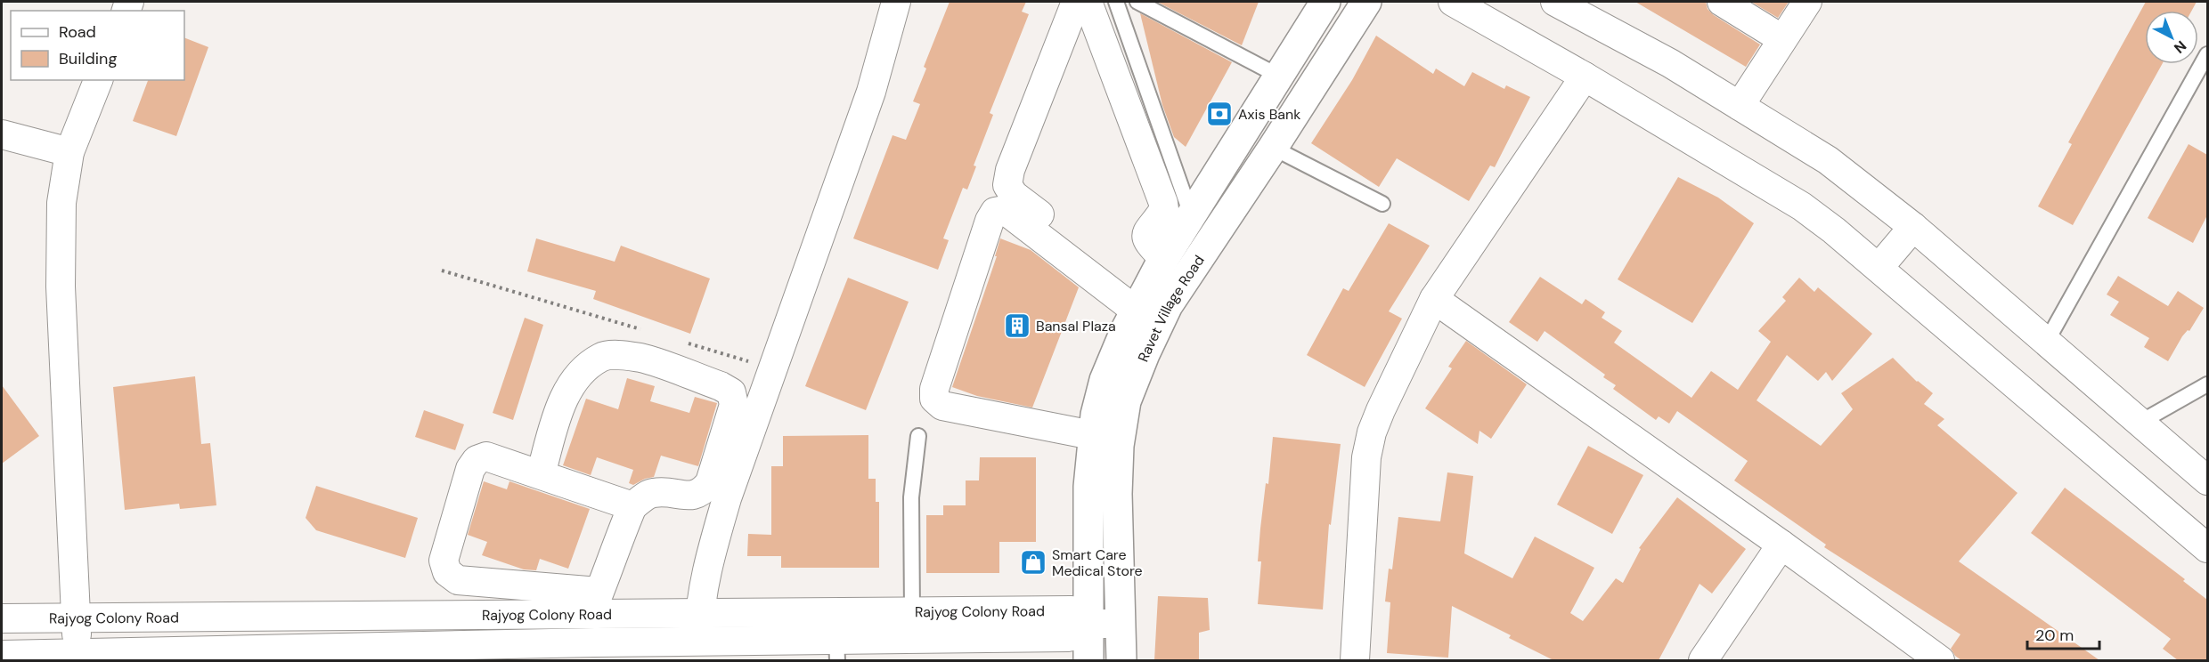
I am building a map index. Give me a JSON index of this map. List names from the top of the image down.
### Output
{
  "streets": {
    "main road": ["Ravet Village Road"],
    "street": ["Rajyog Colony Road"]
  },
  "crossings": [
    ["Ravet Village Road", "Rajyog Colony Road"]
  ],
  "places": {
    "bank": ["Axis Bank"],
    "building": ["Bansal Plaza"],
    "shop": ["Smart Care Medical Store"]
  },
  "legend": ["Road", "Building"],
  "scale_bar": "20 m",
  "north": "bottom right"
}
